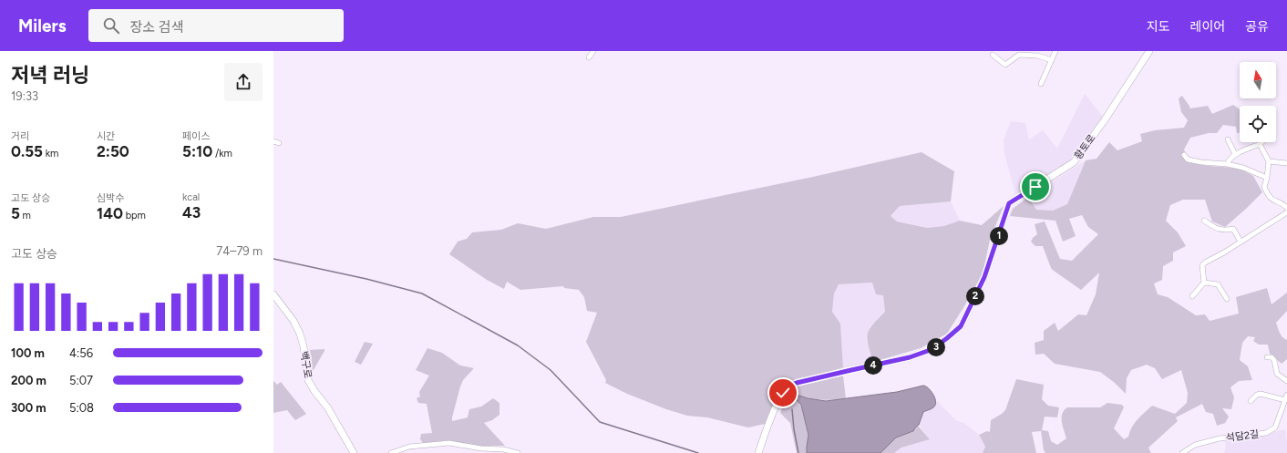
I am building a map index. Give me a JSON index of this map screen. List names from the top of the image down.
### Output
{
  "streets": {
    "main road": ["황토로", "백구로"],
    "street": ["석담2길"]
  },
  "north": "top",
  "page": {
    "header": "Milers",
    "search": "장소 검색",
    "nav": ["지도", "레이어", "공유"],
    "heading": ["저녁 러닝", "19:33"],
    "stats": [
      ["거리", "0.55 km"],
      ["시간", "2:50"],
      ["페이스", "5:10 /km"],
      ["고도 상승", "5 m"],
      ["심박수", "140 bpm"],
      ["kcal", "43"]
    ],
    "pins": [
      "1",
      "2",
      "3",
      "4"
    ],
    "chart": ["고도 상승", "74–79 m"],
    "list": [
      {
        "name": "100 m",
        "note": "4:56"
      },
      {
        "name": "200 m",
        "note": "5:07"
      },
      {
        "name": "300 m",
        "note": "5:08"
      }
    ]
  }
}
